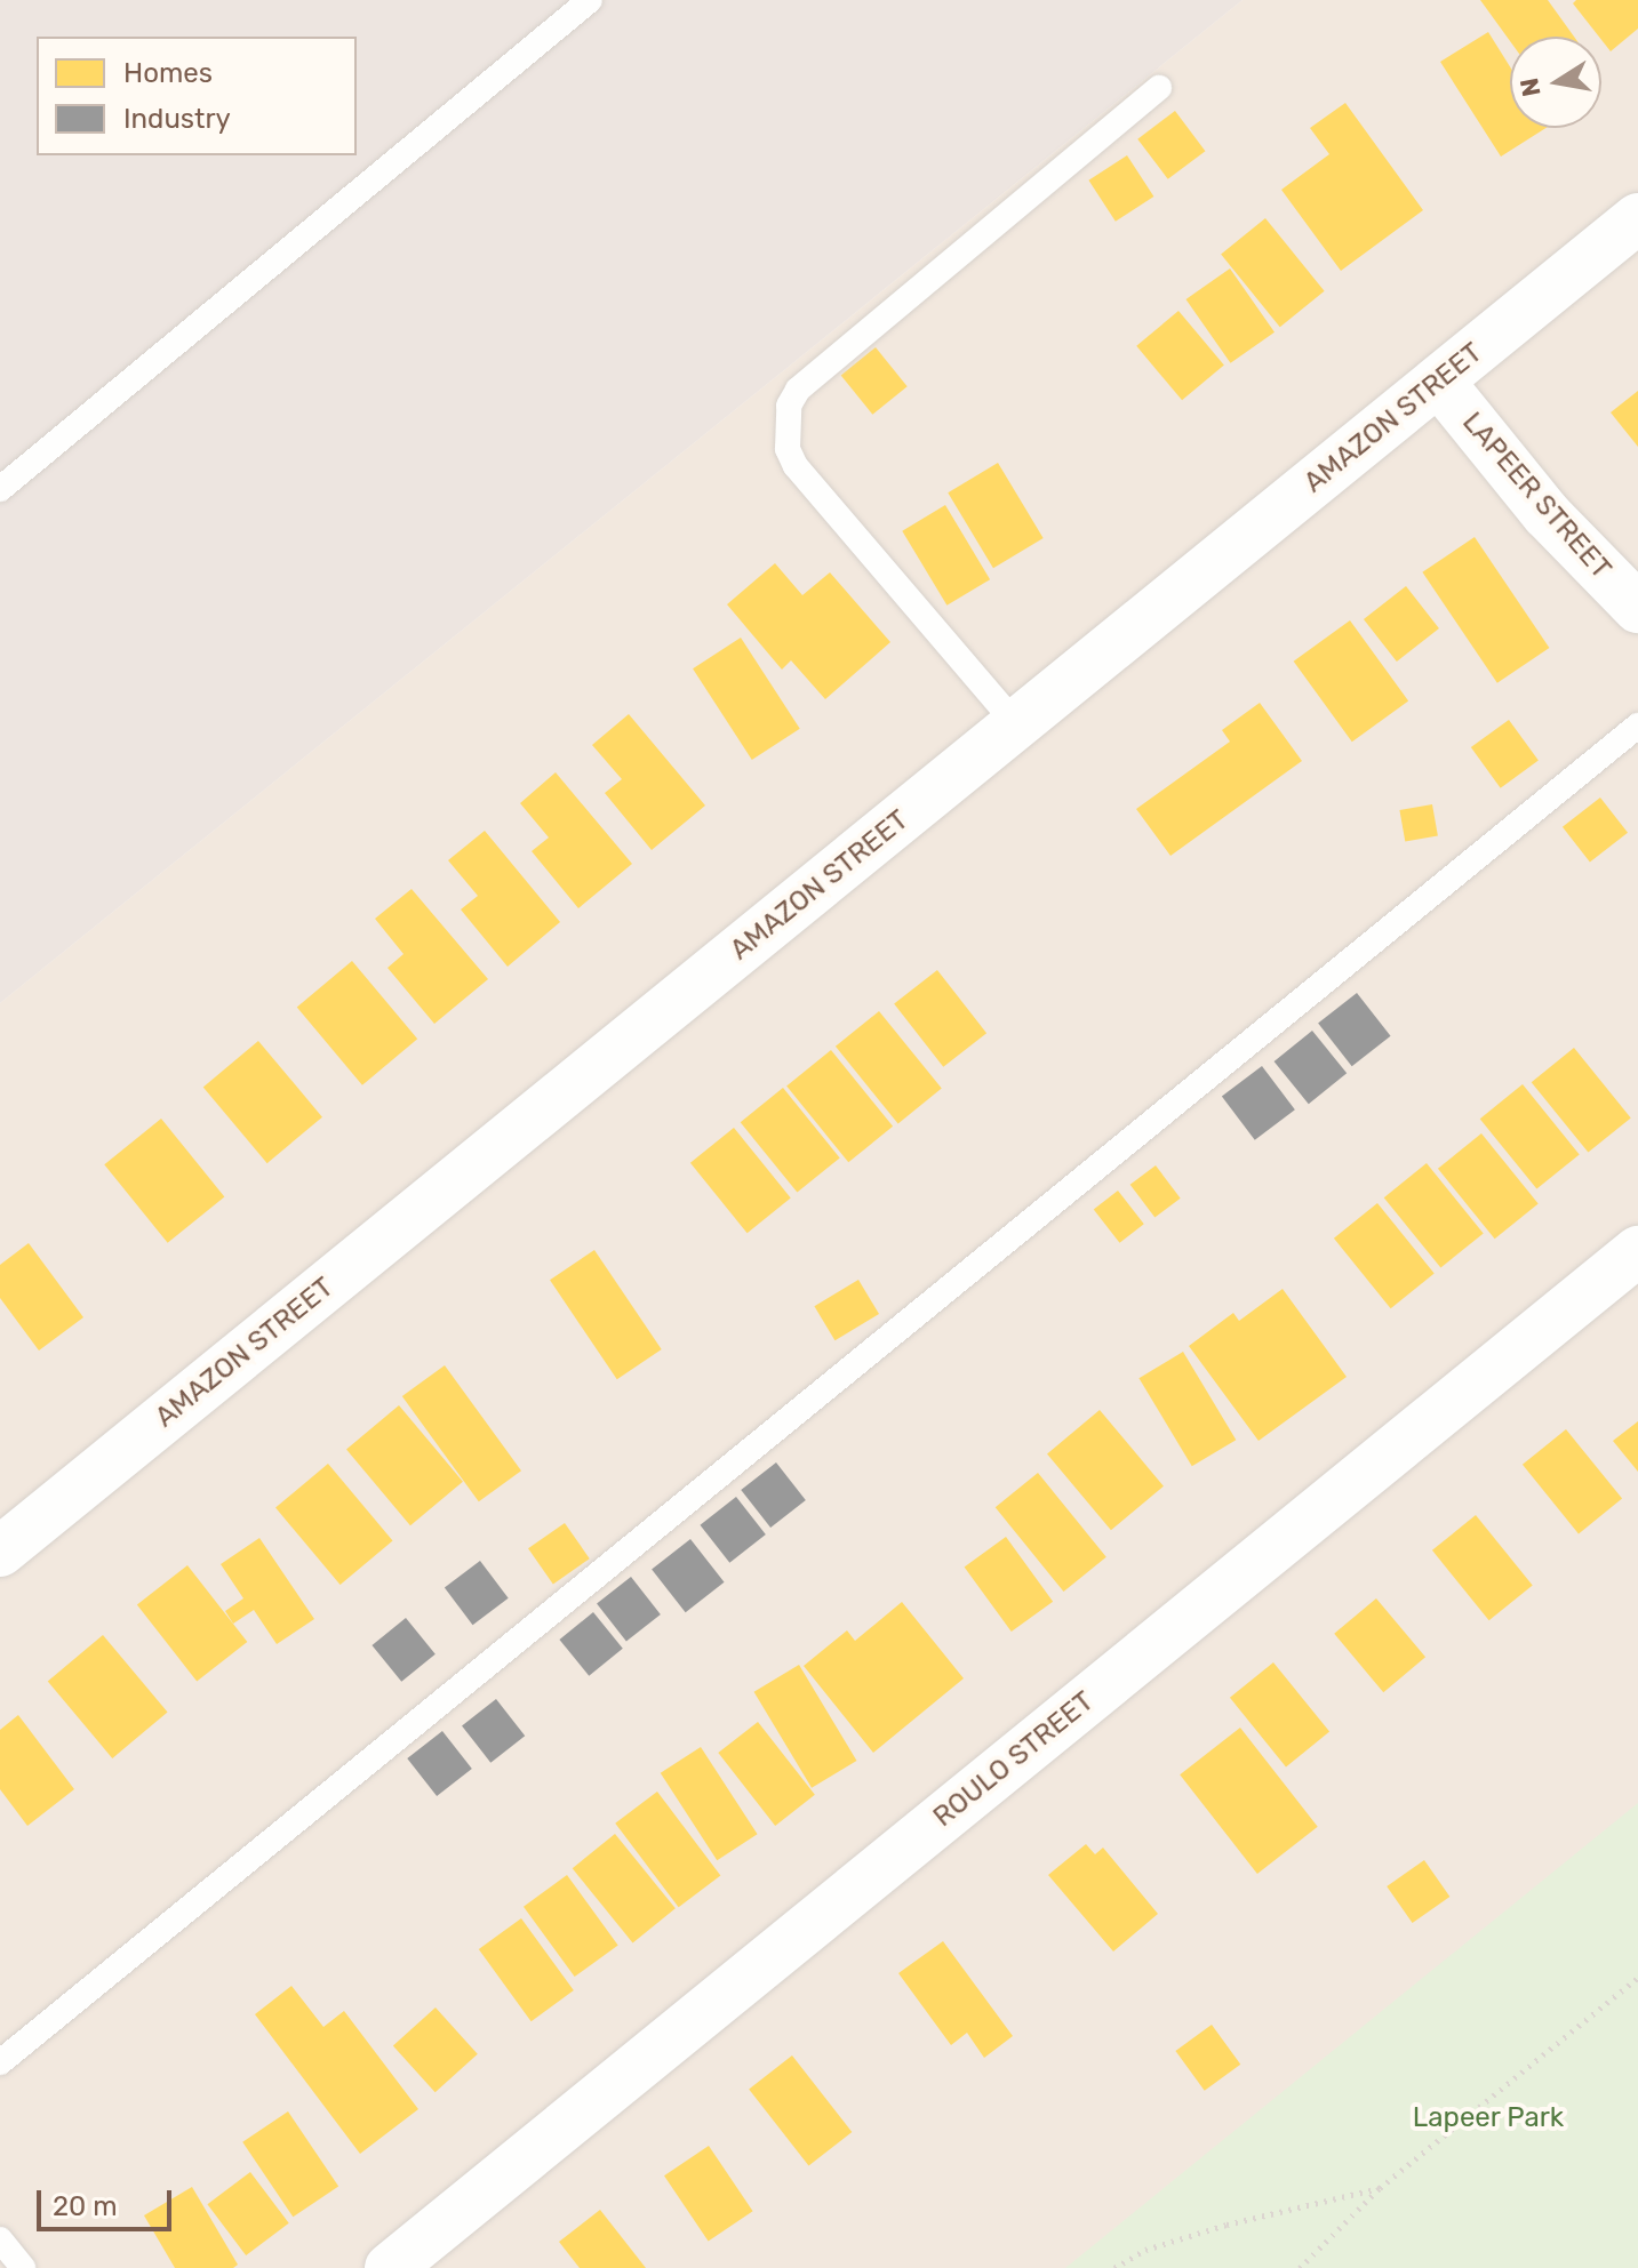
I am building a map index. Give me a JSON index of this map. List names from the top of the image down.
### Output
{
  "streets": {
    "street": ["AMAZON STREET", "LAPEER STREET", "ROULO STREET"]
  },
  "crossings": [
    ["AMAZON STREET", "LAPEER STREET"]
  ],
  "parks": ["Lapeer Park"],
  "legend": ["Homes", "Industry"],
  "scale_bar": "20 m",
  "north": "left"
}
